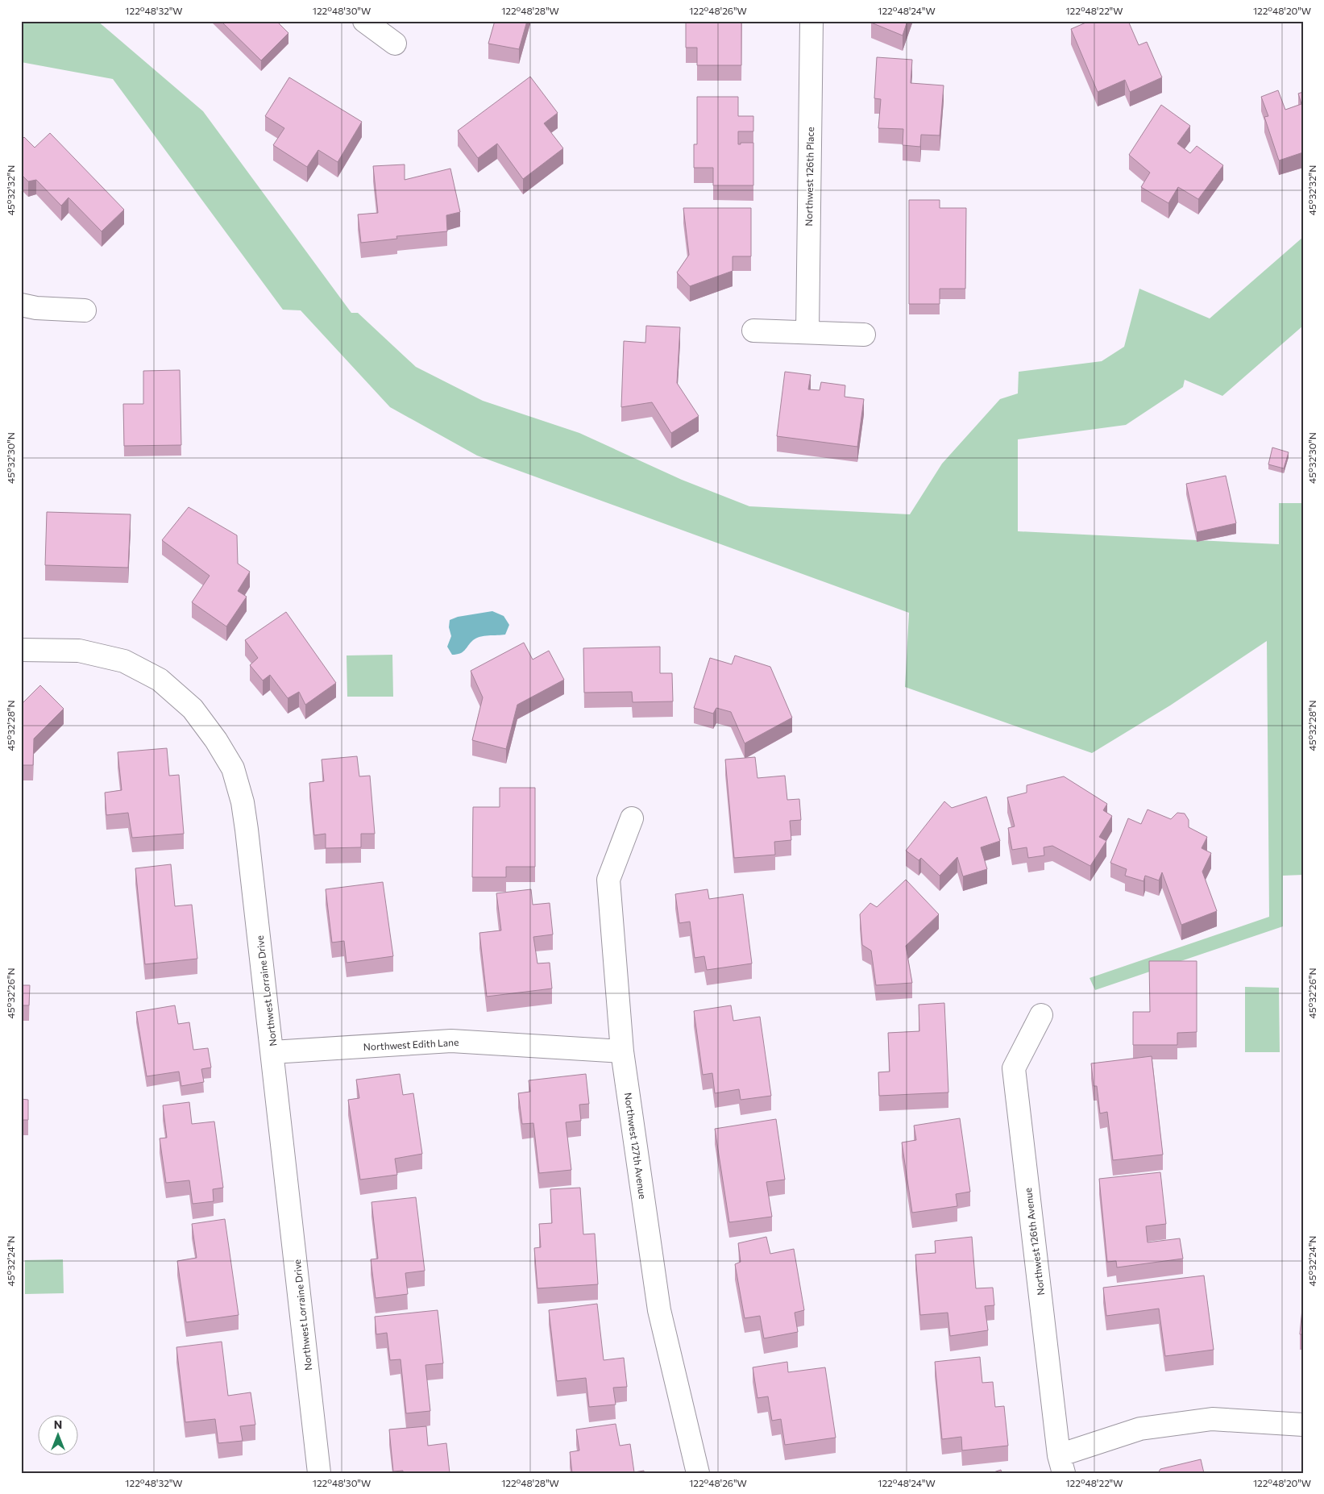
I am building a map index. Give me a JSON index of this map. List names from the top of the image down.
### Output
{
  "streets": {
    "street": [
      "Northwest 126th Place",
      "Northwest Lorraine Drive",
      "Northwest Edith Lane",
      "Northwest 127th Avenue",
      "Northwest 126th Avenue"
    ]
  },
  "crossings": [
    ["Northwest Lorraine Drive", "Northwest Edith Lane"],
    ["Northwest Edith Lane", "Northwest 127th Avenue"]
  ],
  "north": "top",
  "coordinates": [
    "122°48'32\"W",
    "122°48'30\"W",
    "122°48'28\"W",
    "122°48'26\"W",
    "122°48'24\"W",
    "122°48'22\"W",
    "122°48'20\"W",
    "45°32'32\"N",
    "45°32'30\"N",
    "45°32'28\"N",
    "45°32'26\"N",
    "45°32'24\"N"
  ]
}
